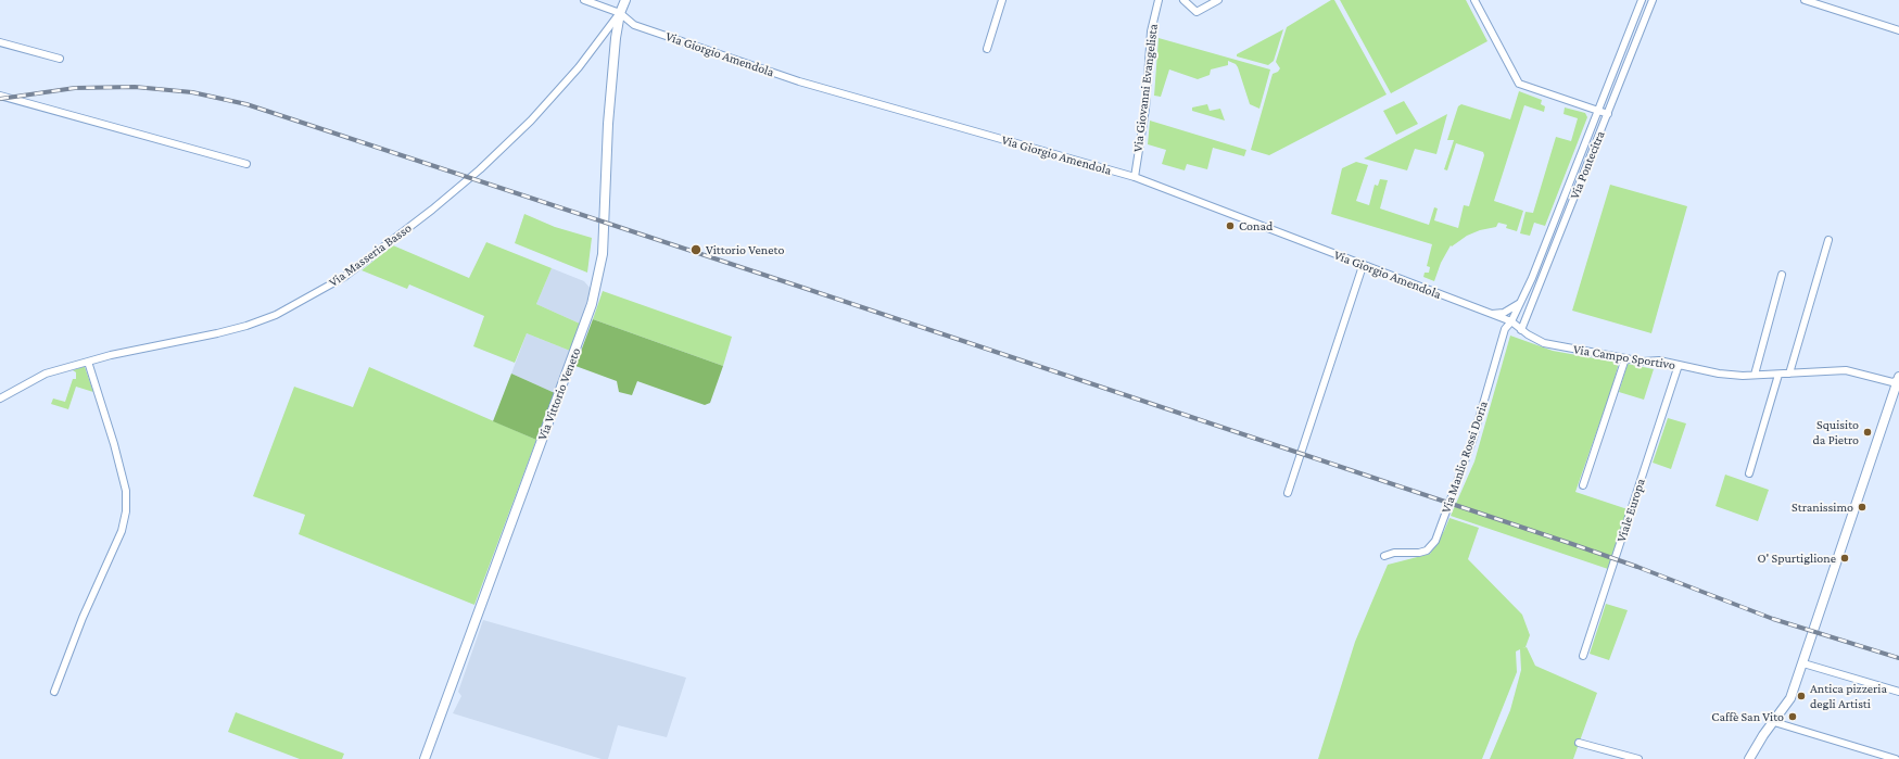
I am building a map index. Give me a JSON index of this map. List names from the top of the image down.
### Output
{
  "streets": {
    "street": [
      "Via Giorgio Amendola",
      "Via Giovanni Evangelista",
      "Via Pontecitra",
      "Via Masseria Basso",
      "Via Campo Sportivo",
      "Via Vittorio Veneto",
      "Via Manlio Rossi Doria",
      "Viale Europa"
    ]
  },
  "crossings": [
    ["Via Giorgio Amendola", "Via Giovanni Evangelista"],
    ["Via Giorgio Amendola", "Via Pontecitra"],
    ["Via Giorgio Amendola", "Via Masseria Basso"],
    ["Via Giorgio Amendola", "Via Campo Sportivo"],
    ["Via Giorgio Amendola", "Via Vittorio Veneto"],
    ["Via Giorgio Amendola", "Via Manlio Rossi Doria"],
    ["Via Pontecitra", "Via Campo Sportivo"],
    ["Via Pontecitra", "Via Manlio Rossi Doria"],
    ["Via Masseria Basso", "Via Vittorio Veneto"],
    ["Via Campo Sportivo", "Via Manlio Rossi Doria"],
    ["Via Campo Sportivo", "Viale Europa"]
  ],
  "places": [
    "Conad",
    "Vittorio Veneto",
    "Squisito da Pietro",
    "Stranissimo",
    "O' Spurtiglione",
    "Antica pizzeria degli Artisti",
    "Caffè San Vito"
  ]
}
